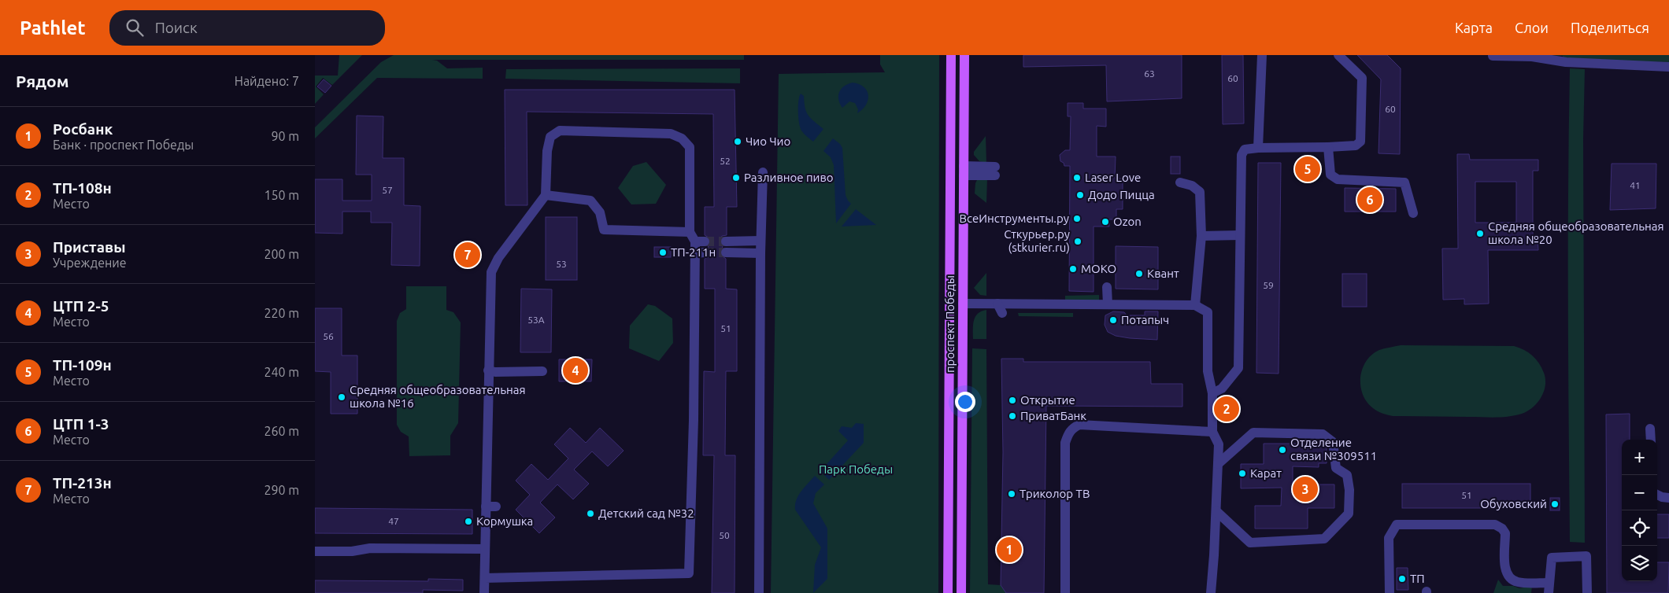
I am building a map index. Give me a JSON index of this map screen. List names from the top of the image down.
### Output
{
  "streets": {
    "main road": ["проспект Победы"]
  },
  "parks": ["Парк Победы"],
  "places": [
    "Чио Чио",
    "Разливное пиво",
    "Laser Love",
    "Додо Пицца",
    "ВсеИнструменты.ру",
    "Ozon",
    "Средняя общеобразовательная школа №20",
    "Сткурьер.ру (stkurier.ru)",
    "ТП-211н",
    "МОКО",
    "Квант",
    "Потапыч",
    "Средняя общеобразовательная школа №16",
    "Открытие",
    "ПриватБанк",
    "Отделение связи №309511",
    "Карат",
    "Триколор ТВ",
    "Обуховский",
    "Детский сад №32",
    "Кормушка",
    "ТП"
  ],
  "house_numbers": [
    "63",
    "60",
    "60",
    "52",
    "41",
    "57",
    "53",
    "59",
    "53А",
    "51",
    "56",
    "51",
    "47",
    "50"
  ],
  "page": {
    "header": "Pathlet",
    "search": "Поиск",
    "nav": ["Карта", "Слои", "Поделиться"],
    "heading": ["Рядом", "Найдено: 7"],
    "list": [
      {
        "mark": "1",
        "name": "Росбанк",
        "note": "Банк · проспект Победы",
        "value": "90 m"
      },
      {
        "mark": "2",
        "name": "ТП-108н",
        "note": "Место",
        "value": "150 m"
      },
      {
        "mark": "3",
        "name": "Приставы",
        "note": "Учреждение",
        "value": "200 m"
      },
      {
        "mark": "4",
        "name": "ЦТП 2-5",
        "note": "Место",
        "value": "220 m"
      },
      {
        "mark": "5",
        "name": "ТП-109н",
        "note": "Место",
        "value": "240 m"
      },
      {
        "mark": "6",
        "name": "ЦТП 1-3",
        "note": "Место",
        "value": "260 m"
      },
      {
        "mark": "7",
        "name": "ТП-213н",
        "note": "Место",
        "value": "290 m"
      }
    ],
    "pins": [
      "5",
      "6",
      "7",
      "4",
      "2",
      "3",
      "1"
    ],
    "map_buttons": ["+", "−"]
  }
}
